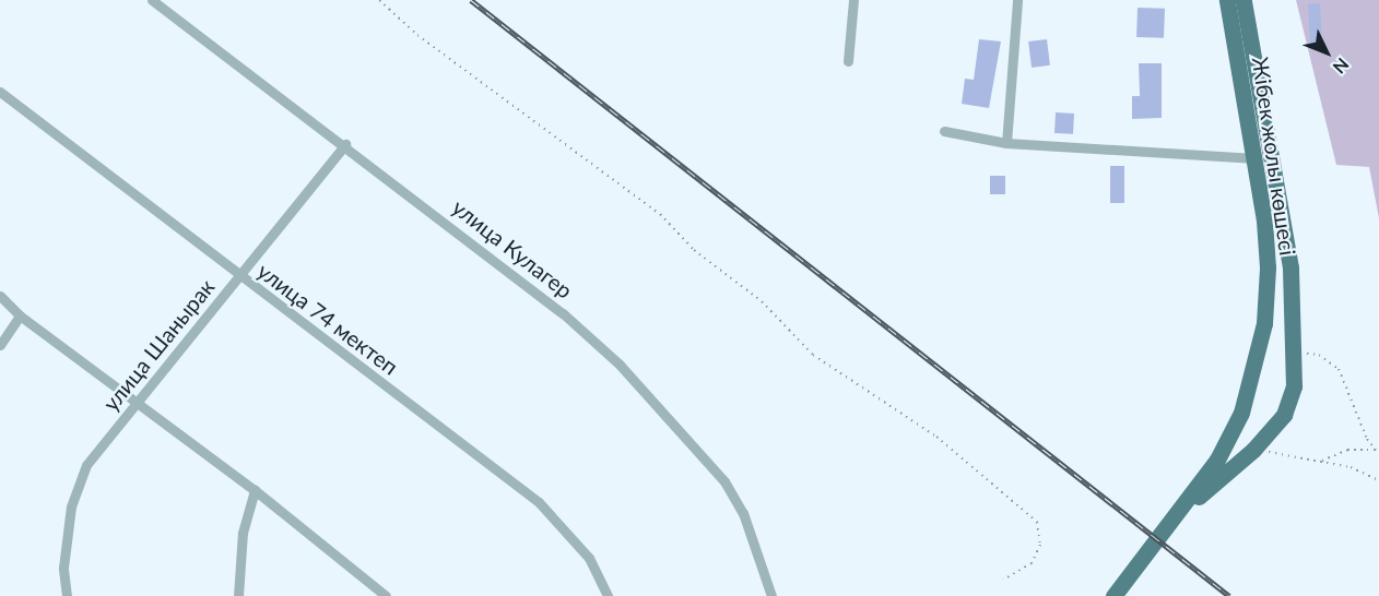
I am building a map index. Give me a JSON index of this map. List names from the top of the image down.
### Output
{
  "streets": {
    "main road": ["Жібек жолы көшесі"],
    "street": ["улица Кулагер", "улица 74 мектеп", "улица Шанырак"]
  },
  "crossings": [
    ["улица Кулагер", "улица Шанырак"],
    ["улица 74 мектеп", "улица Шанырак"]
  ],
  "north": "bottom right"
}
